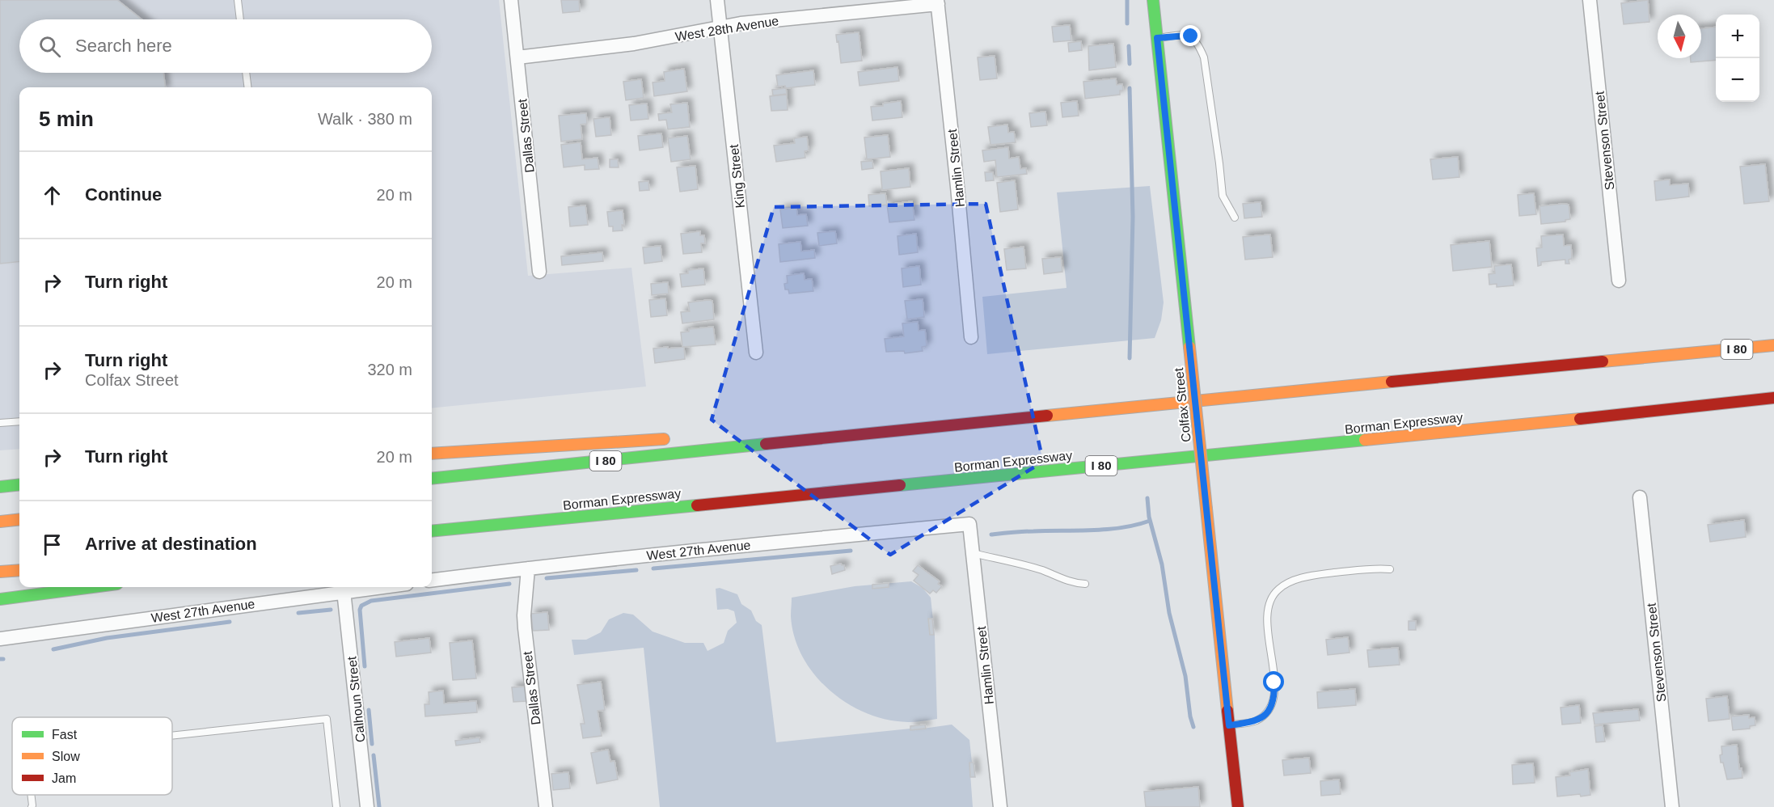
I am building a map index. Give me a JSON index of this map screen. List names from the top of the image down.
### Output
{
  "streets": {
    "main road": ["I 80", "Colfax Street", "Borman Expressway"],
    "street": [
      "West 28th Avenue",
      "Dallas Street",
      "Stevenson Street",
      "Hamlin Street",
      "King Street",
      "West 27th Avenue",
      "Calhoun Street"
    ]
  },
  "crossings": [
    ["West 28th Avenue", "Dallas Street"],
    ["West 28th Avenue", "Hamlin Street"],
    ["West 28th Avenue", "King Street"],
    ["Dallas Street", "West 27th Avenue"],
    ["Hamlin Street", "West 27th Avenue"],
    ["West 27th Avenue", "Calhoun Street"]
  ],
  "legend": ["Fast", "Slow", "Jam"],
  "north": "bottom",
  "page": {
    "map_buttons": ["+", "−"],
    "search": "Search here",
    "heading": ["5 min", "Walk · 380 m"],
    "list": [
      ["Continue", "20 m"],
      ["Turn right", "20 m"],
      ["Turn right", "Colfax Street", "320 m"],
      ["Turn right", "20 m"],
      "Arrive at destination"
    ]
  }
}
